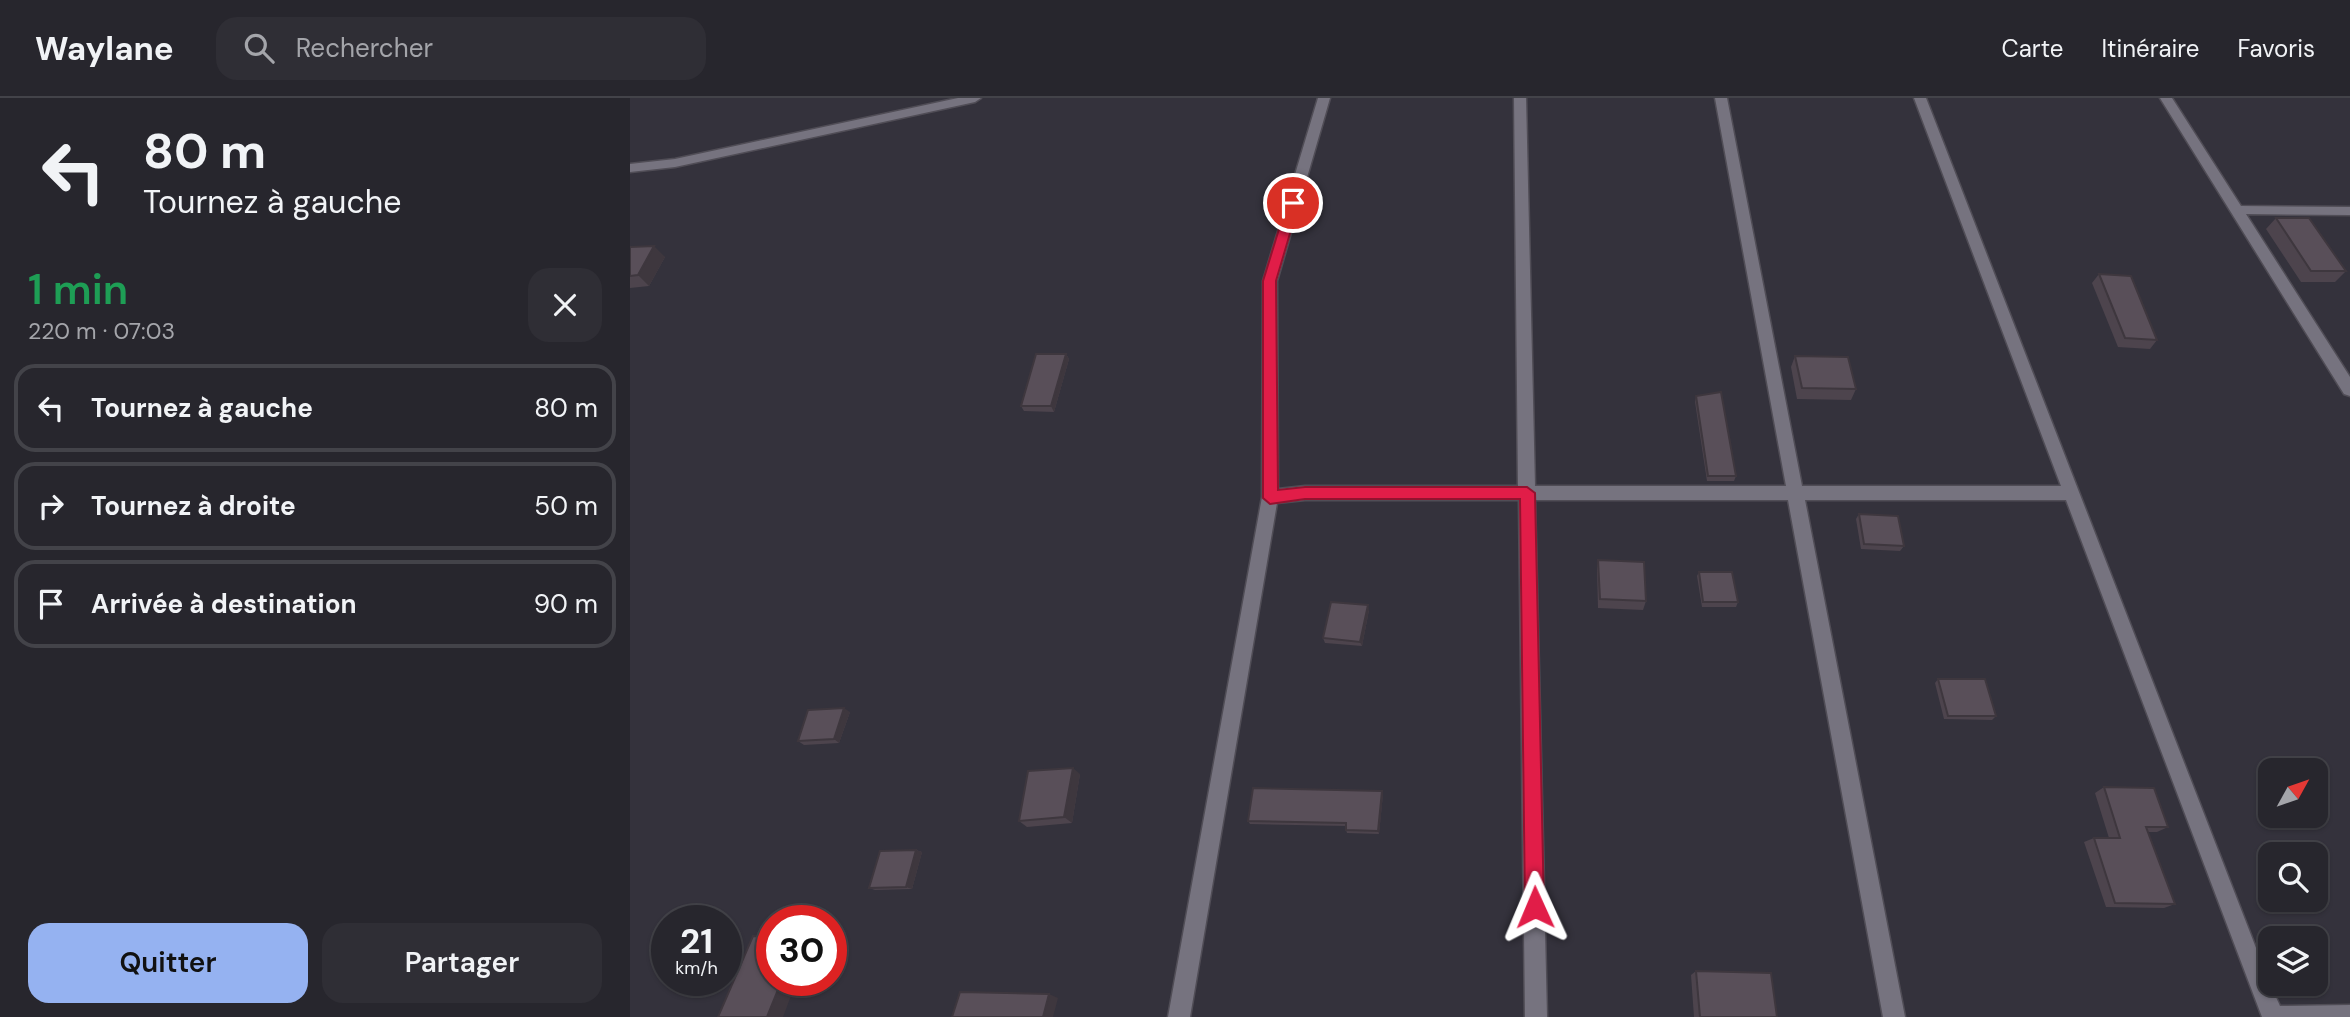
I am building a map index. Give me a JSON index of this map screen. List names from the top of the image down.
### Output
{
  "north": "top right",
  "page": {
    "header": "Waylane",
    "search": "Rechercher",
    "nav": ["Carte", "Itinéraire", "Favoris"],
    "turn": ["80 m", "Tournez à gauche"],
    "heading": ["1 min", "220 m · 07:03"],
    "list": [
      {
        "name": "Tournez à gauche",
        "value": "80 m"
      },
      {
        "name": "Tournez à droite",
        "value": "50 m"
      },
      {
        "name": "Arrivée à destination",
        "value": "90 m"
      }
    ],
    "speed": "21 km/h",
    "limit": "30",
    "buttons": ["Quitter", "Partager"]
  }
}
